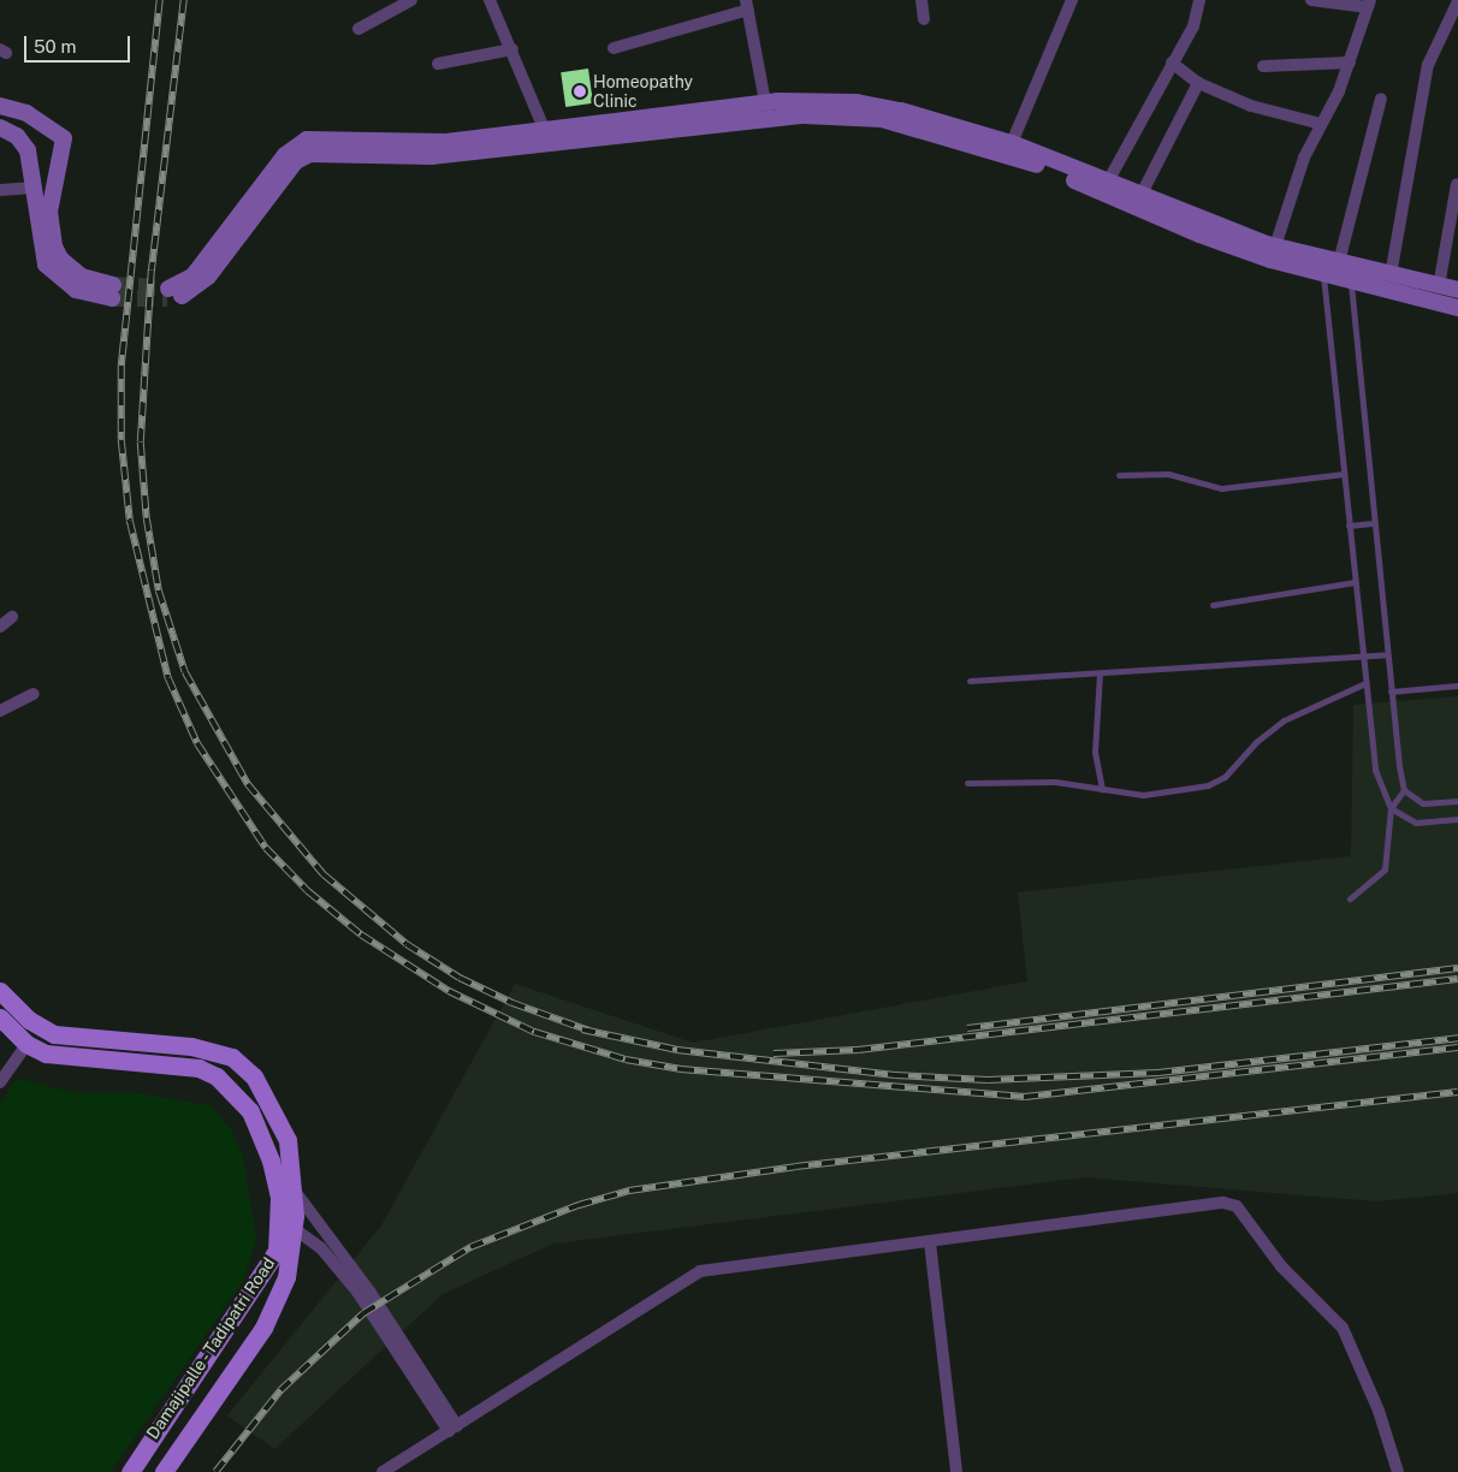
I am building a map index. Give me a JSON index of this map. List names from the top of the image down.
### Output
{
  "streets": {
    "main road": ["Damajipalle - Tadipatri Road"]
  },
  "places": ["Homeopathy Clinic"],
  "scale_bar": "50 m"
}
